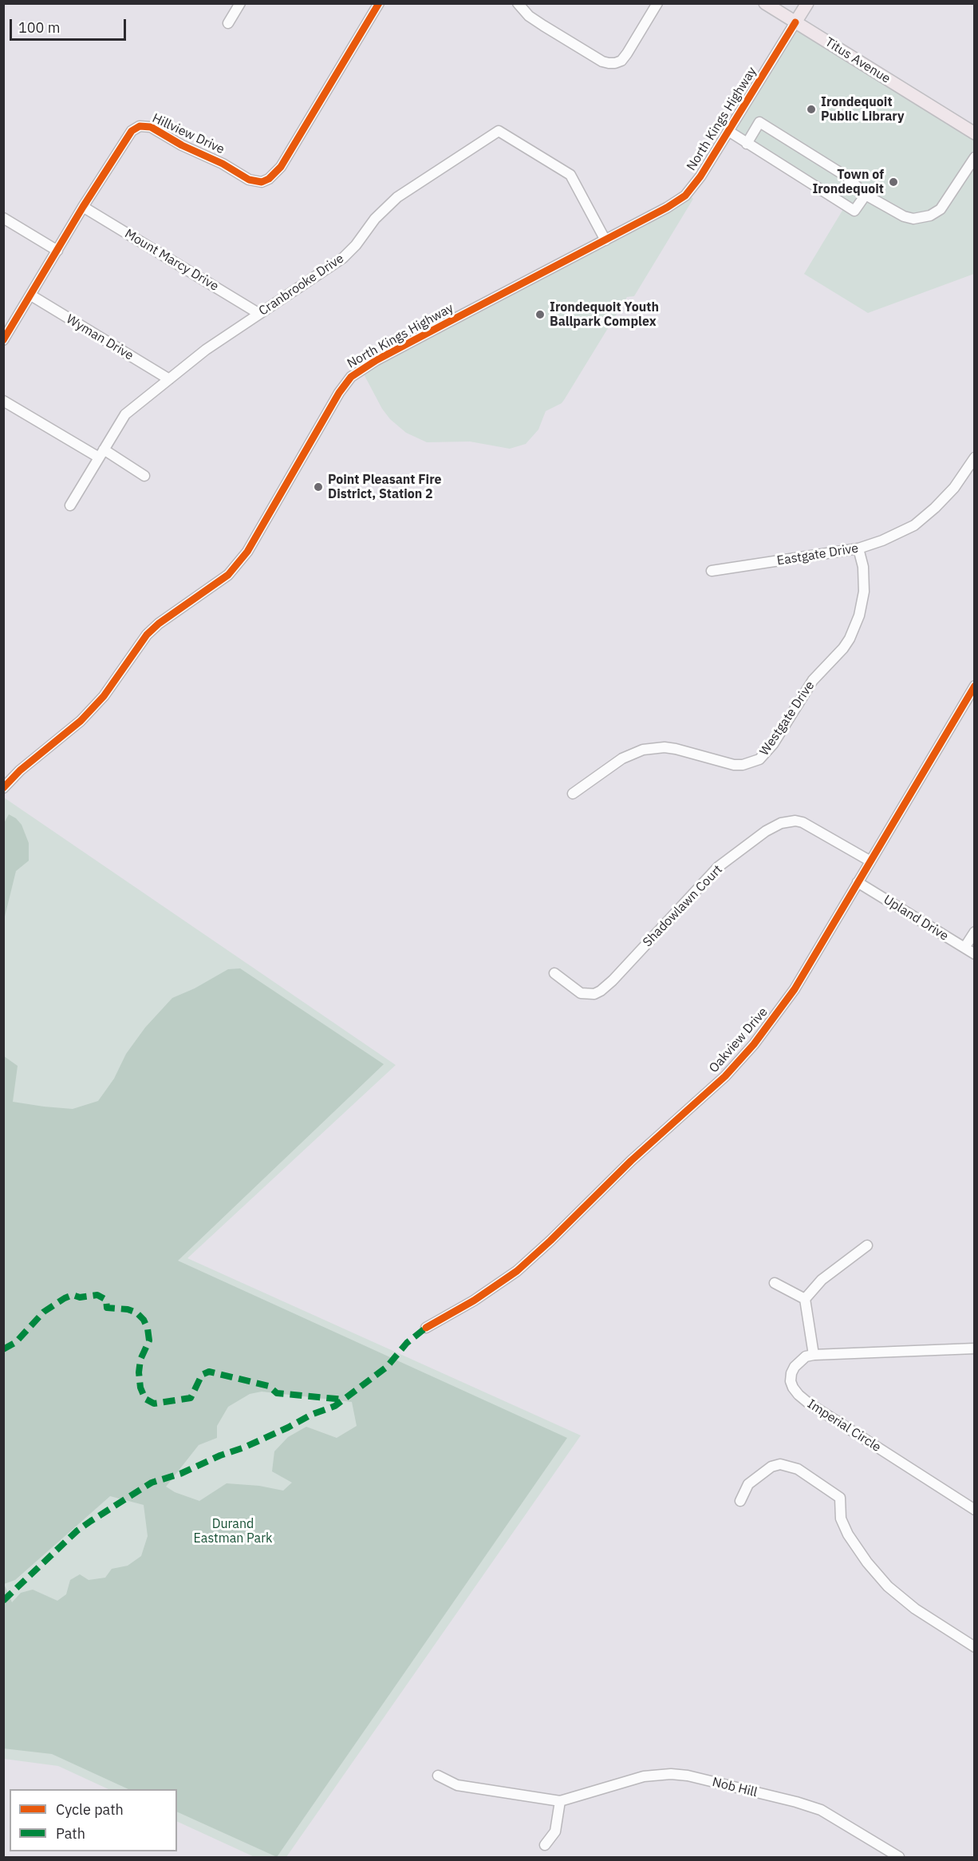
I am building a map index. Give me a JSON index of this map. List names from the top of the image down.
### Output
{
  "streets": {
    "main road": ["Titus Avenue"],
    "street": [
      "North Kings Highway",
      "Hillview Drive",
      "Mount Marcy Drive",
      "Cranbrooke Drive",
      "Wyman Drive",
      "Eastgate Drive",
      "Westgate Drive",
      "Shadowlawn Court",
      "Upland Drive",
      "Oakview Drive",
      "Imperial Circle",
      "Nob Hill"
    ]
  },
  "crossings": [
    ["Titus Avenue", "North Kings Highway"],
    ["North Kings Highway", "Cranbrooke Drive"],
    ["Hillview Drive", "Mount Marcy Drive"],
    ["Hillview Drive", "Wyman Drive"],
    ["Mount Marcy Drive", "Cranbrooke Drive"],
    ["Cranbrooke Drive", "Wyman Drive"],
    ["Eastgate Drive", "Westgate Drive"],
    ["Shadowlawn Court", "Oakview Drive"],
    ["Upland Drive", "Oakview Drive"]
  ],
  "parks": ["Durand Eastman Park"],
  "places": [
    "Irondequoit Public Library",
    "Town of Irondequoit",
    "Irondequoit Youth Ballpark Complex",
    "Point Pleasant Fire District, Station 2"
  ],
  "legend": ["Cycle path", "Path"],
  "scale_bar": "100 m"
}
